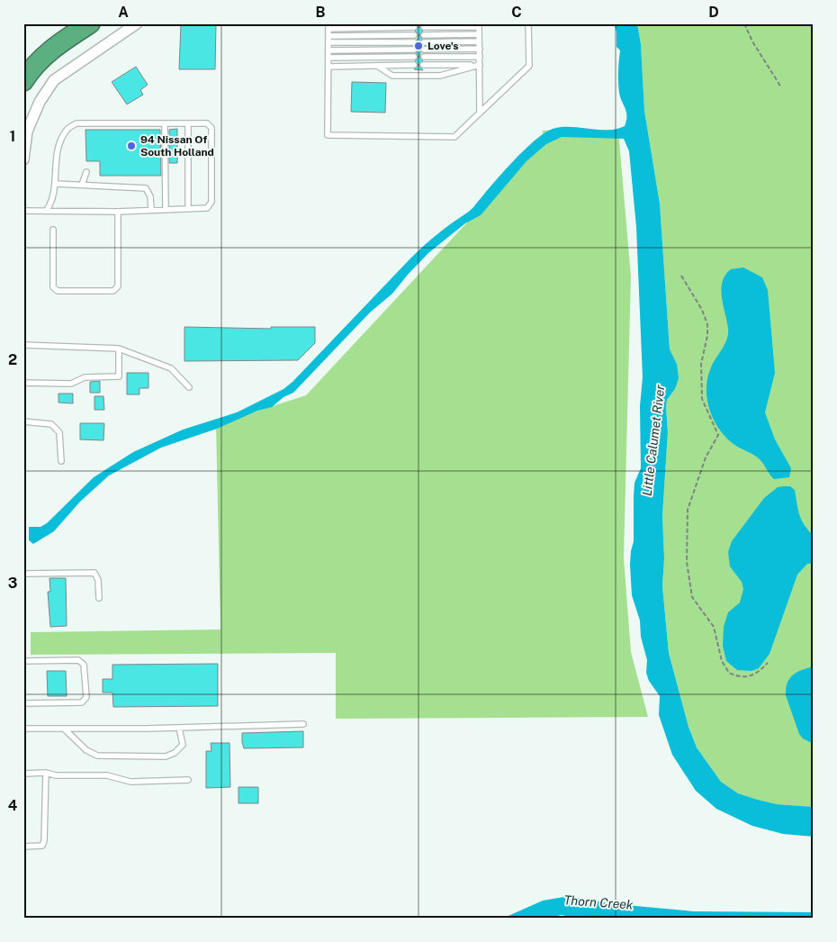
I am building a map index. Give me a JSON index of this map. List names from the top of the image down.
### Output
{
  "water": ["Little Calumet River", "Thorn Creek"],
  "places": ["Love's", "94 Nissan Of South Holland"],
  "grid": {
    "columns": [
      "A",
      "B",
      "C",
      "D"
    ],
    "rows": [
      "1",
      "2",
      "3",
      "4"
    ]
  }
}
